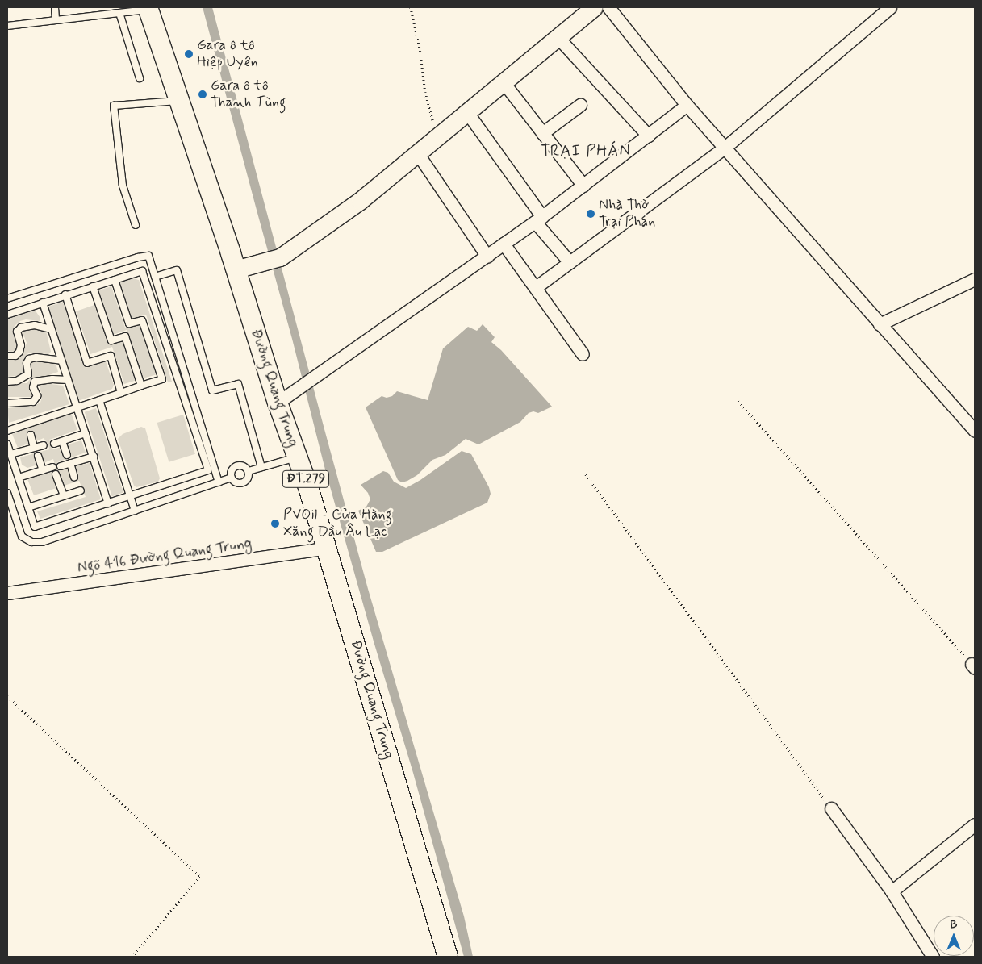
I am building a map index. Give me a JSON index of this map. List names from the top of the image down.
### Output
{
  "streets": {
    "main road": ["Đường Quang Trung", "ĐT.279"],
    "street": ["Ngõ 416 Đường Quang Trung"]
  },
  "crossings": [
    ["Đường Quang Trung", "Ngõ 416 Đường Quang Trung"]
  ],
  "districts": ["TRẠI PHÁN"],
  "places": [
    "Gara ô tô Hiệp Uyên",
    "Gara ô tô Thanh Tùng",
    "Nhà Thờ Trại Phán",
    "PVOil - Cửa Hàng Xăng Dầu Âu Lạc"
  ],
  "north": "top"
}
